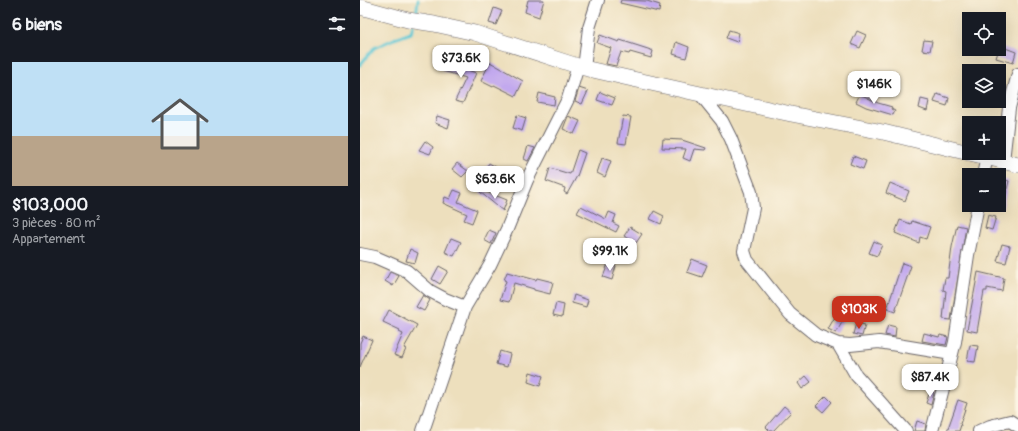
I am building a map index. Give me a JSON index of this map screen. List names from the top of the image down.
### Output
{
  "page": {
    "heading": "6 biens",
    "map_buttons": ["+", "−"],
    "price": [
      "$73.6K",
      "$146K",
      "$63.6K",
      "$99.1K",
      "$103K",
      "$87.4K"
    ],
    "list": [
      {
        "name": "$103,000",
        "note": "3 pièces · 80 m² · Appartement"
      }
    ]
  }
}
